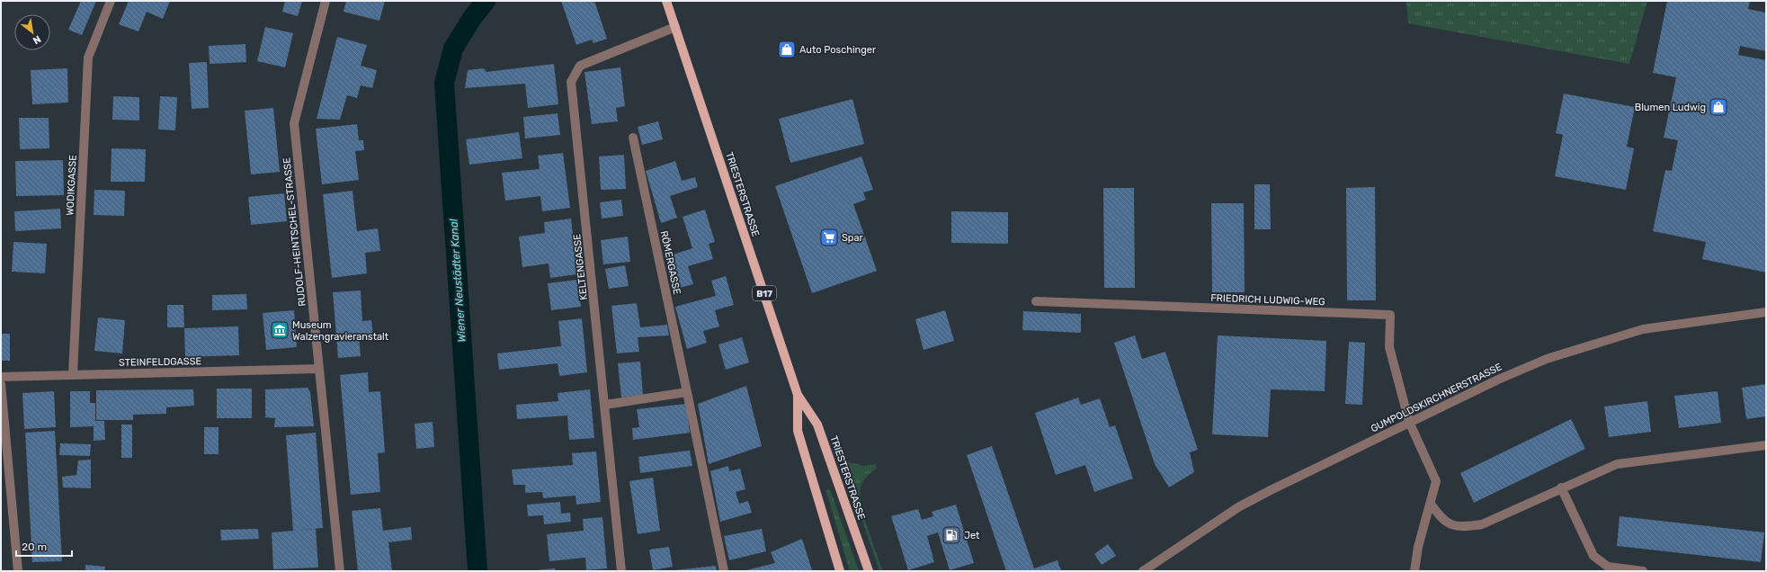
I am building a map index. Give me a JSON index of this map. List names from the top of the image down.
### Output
{
  "streets": {
    "main road": ["TRIESTERSTRASSE", "B17"],
    "street": [
      "WODIKGASSE",
      "RUDOLF-HEINTSCHEL-STRASSE",
      "RÖMERGASSE",
      "KELTENGASSE",
      "FRIEDRICH LUDWIG-WEG",
      "STEINFELDGASSE",
      "GUMPOLDSKIRCHNERSTRASSE"
    ]
  },
  "crossings": [
    ["WODIKGASSE", "STEINFELDGASSE"],
    ["TRIESTERSTRASSE", "KELTENGASSE"],
    ["RUDOLF-HEINTSCHEL-STRASSE", "STEINFELDGASSE"],
    ["FRIEDRICH LUDWIG-WEG", "GUMPOLDSKIRCHNERSTRASSE"]
  ],
  "water": ["Wiener Neustädter Kanal"],
  "places": {
    "shop": ["Auto Poschinger", "Blumen Ludwig"],
    "supermarket": ["Spar"],
    "museum": ["Museum Walzengravieranstalt"],
    "fuel station": ["Jet"]
  },
  "scale_bar": "20 m",
  "north": "bottom right"
}
